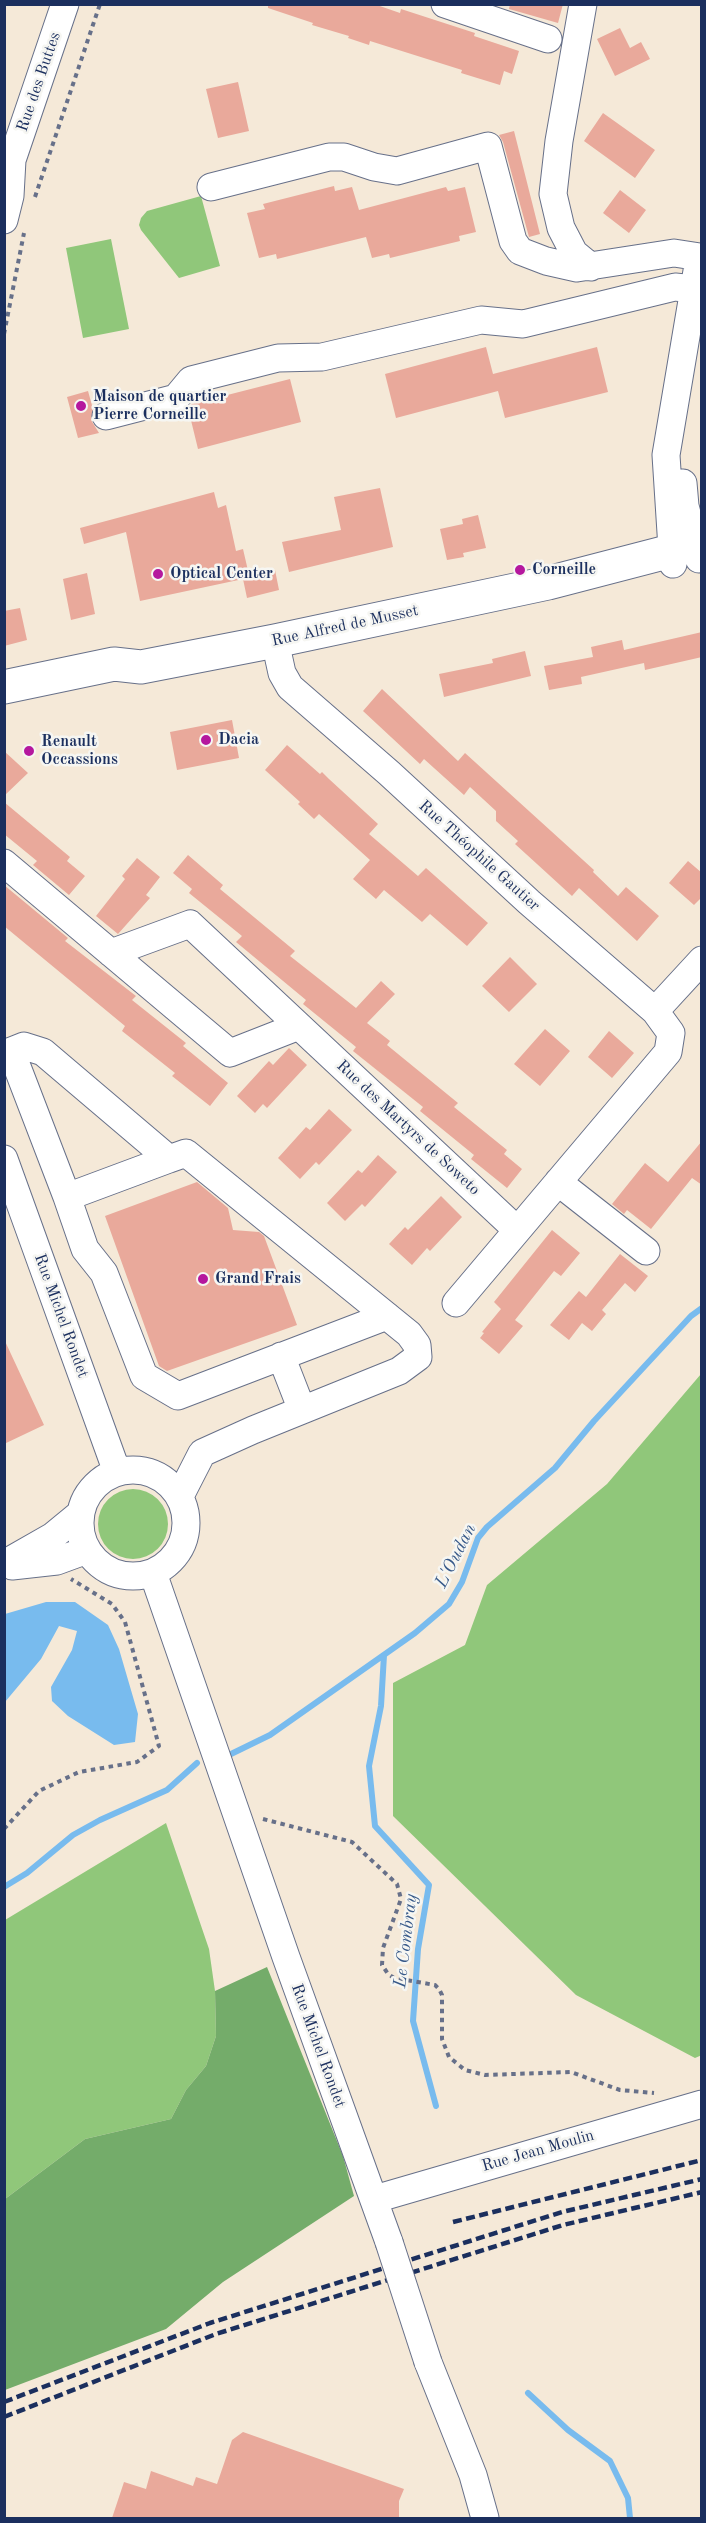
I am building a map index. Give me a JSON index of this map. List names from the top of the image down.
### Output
{
  "streets": {
    "main road": ["Rue Alfred de Musset"],
    "street": [
      "Rue des Buttes",
      "Rue Théophile Gautier",
      "Rue des Martyrs de Soweto",
      "Rue Michel Rondet",
      "Rue Jean Moulin"
    ]
  },
  "crossings": [
    ["Rue Alfred de Musset", "Rue Théophile Gautier"],
    ["Rue Michel Rondet", "Rue Jean Moulin"]
  ],
  "water": ["L'Oudan", "Le Combray"],
  "places": [
    "Maison de quartier Pierre Corneille",
    "Corneille",
    "Optical Center",
    "Dacia",
    "Renault Occassions",
    "Grand Frais"
  ]
}
